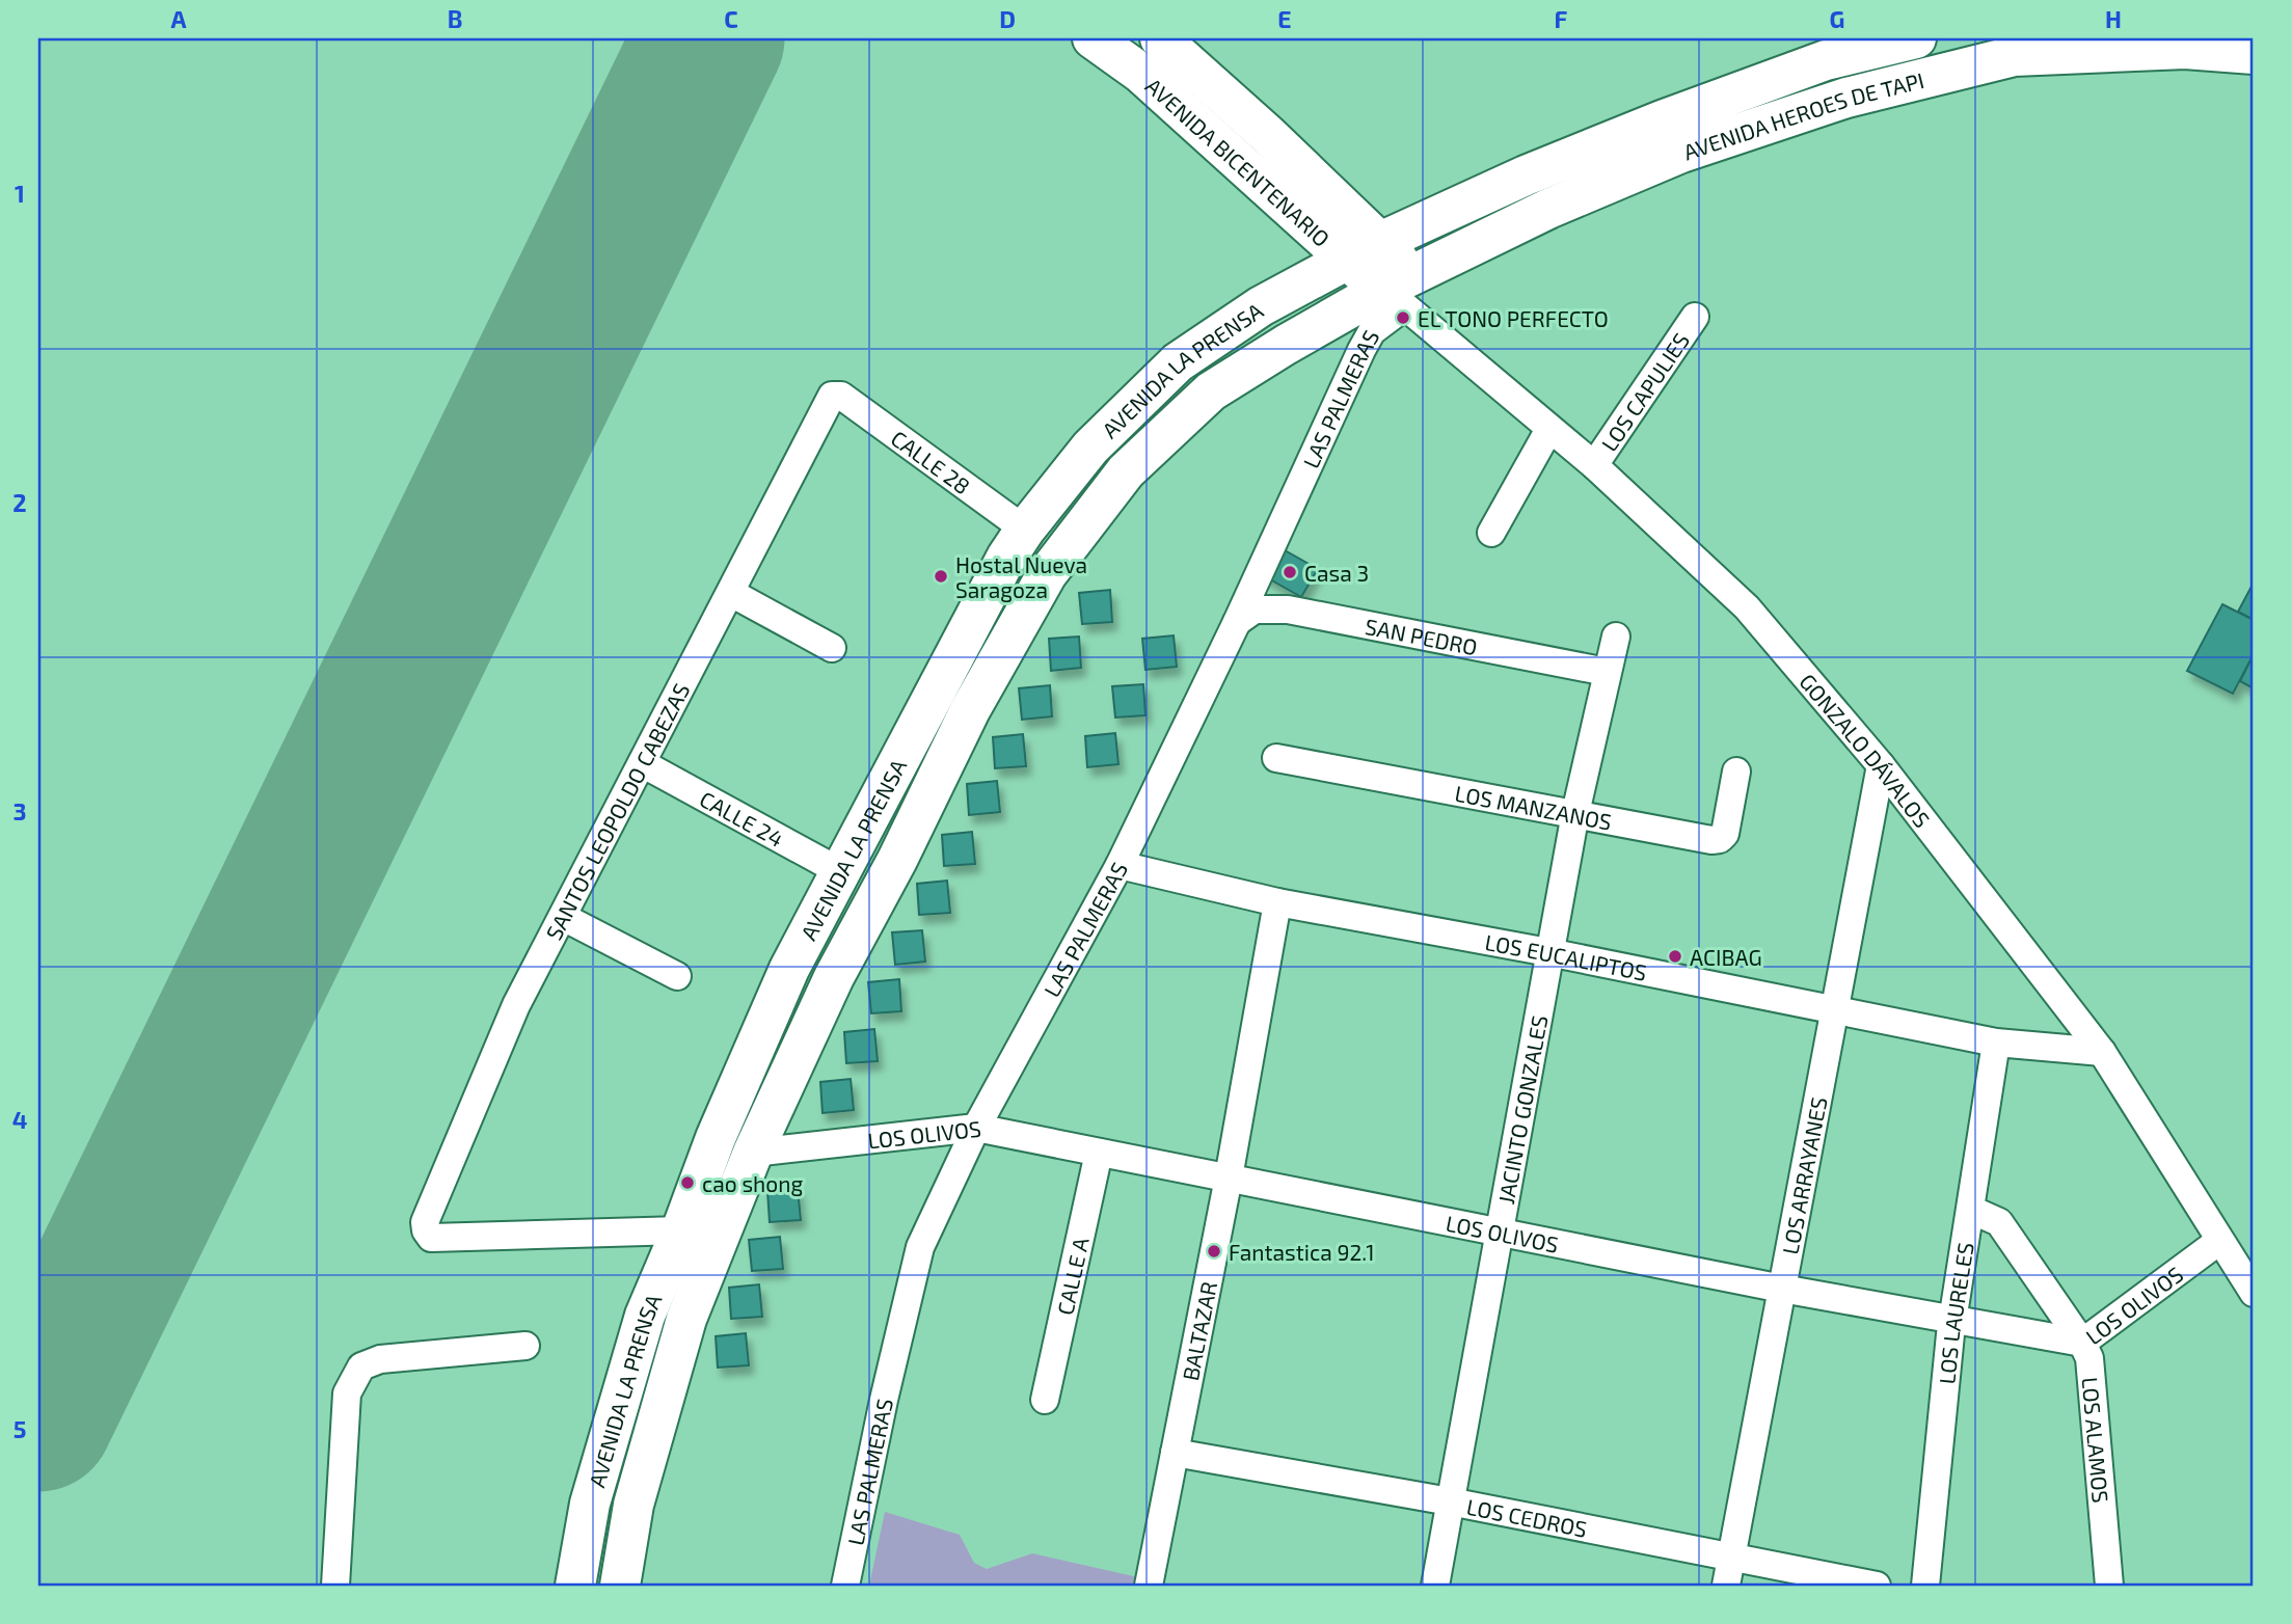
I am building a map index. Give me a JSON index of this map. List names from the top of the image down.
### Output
{
  "streets": {
    "main road": ["AVENIDA HEROES DE TAPI", "AVENIDA BICENTENARIO", "AVENIDA LA PRENSA"],
    "street": [
      "LOS CAPULIES",
      "LAS PALMERAS",
      "CALLE 28",
      "SAN PEDRO",
      "GONZALO DÁVALOS",
      "LOS MANZANOS",
      "SANTOS LEOPOLDO CABEZAS",
      "CALLE 24",
      "LOS EUCALIPTOS",
      "JACINTO GONZALES",
      "LOS OLIVOS",
      "LOS ARRAYANES",
      "CALLE A",
      "LOS LAURELES",
      "BALTAZAR",
      "LOS ALAMOS",
      "LOS CEDROS"
    ]
  },
  "crossings": [
    ["AVENIDA HEROES DE TAPI", "AVENIDA BICENTENARIO"],
    ["AVENIDA HEROES DE TAPI", "AVENIDA LA PRENSA"],
    ["AVENIDA HEROES DE TAPI", "LAS PALMERAS"],
    ["AVENIDA HEROES DE TAPI", "GONZALO DÁVALOS"],
    ["AVENIDA BICENTENARIO", "AVENIDA LA PRENSA"],
    ["AVENIDA BICENTENARIO", "LAS PALMERAS"],
    ["AVENIDA BICENTENARIO", "GONZALO DÁVALOS"],
    ["AVENIDA LA PRENSA", "LAS PALMERAS"],
    ["AVENIDA LA PRENSA", "CALLE 28"],
    ["AVENIDA LA PRENSA", "GONZALO DÁVALOS"],
    ["AVENIDA LA PRENSA", "SANTOS LEOPOLDO CABEZAS"],
    ["AVENIDA LA PRENSA", "CALLE 24"],
    ["AVENIDA LA PRENSA", "LOS OLIVOS"],
    ["LOS CAPULIES", "GONZALO DÁVALOS"],
    ["LAS PALMERAS", "SAN PEDRO"],
    ["LAS PALMERAS", "GONZALO DÁVALOS"],
    ["LAS PALMERAS", "LOS EUCALIPTOS"],
    ["LAS PALMERAS", "LOS OLIVOS"],
    ["CALLE 28", "SANTOS LEOPOLDO CABEZAS"],
    ["SAN PEDRO", "JACINTO GONZALES"],
    ["GONZALO DÁVALOS", "LOS EUCALIPTOS"],
    ["GONZALO DÁVALOS", "LOS OLIVOS"],
    ["GONZALO DÁVALOS", "LOS ARRAYANES"],
    ["LOS MANZANOS", "JACINTO GONZALES"],
    ["SANTOS LEOPOLDO CABEZAS", "CALLE 24"],
    ["LOS EUCALIPTOS", "JACINTO GONZALES"],
    ["LOS EUCALIPTOS", "LOS ARRAYANES"],
    ["LOS EUCALIPTOS", "LOS LAURELES"],
    ["LOS EUCALIPTOS", "BALTAZAR"],
    ["JACINTO GONZALES", "LOS OLIVOS"],
    ["JACINTO GONZALES", "LOS CEDROS"],
    ["LOS OLIVOS", "LOS ARRAYANES"],
    ["LOS OLIVOS", "CALLE A"],
    ["LOS OLIVOS", "LOS LAURELES"],
    ["LOS OLIVOS", "BALTAZAR"],
    ["LOS OLIVOS", "LOS ALAMOS"],
    ["LOS ARRAYANES", "LOS CEDROS"],
    ["LOS LAURELES", "LOS ALAMOS"],
    ["BALTAZAR", "LOS CEDROS"]
  ],
  "places": [
    "EL TONO PERFECTO",
    "Casa 3",
    "Hostal Nueva Saragoza",
    "ACIBAG",
    "cao shong",
    "Fantastica 92.1"
  ],
  "grid": {
    "columns": [
      "A",
      "B",
      "C",
      "D",
      "E",
      "F",
      "G",
      "H"
    ],
    "rows": [
      "1",
      "2",
      "3",
      "4",
      "5"
    ]
  }
}
